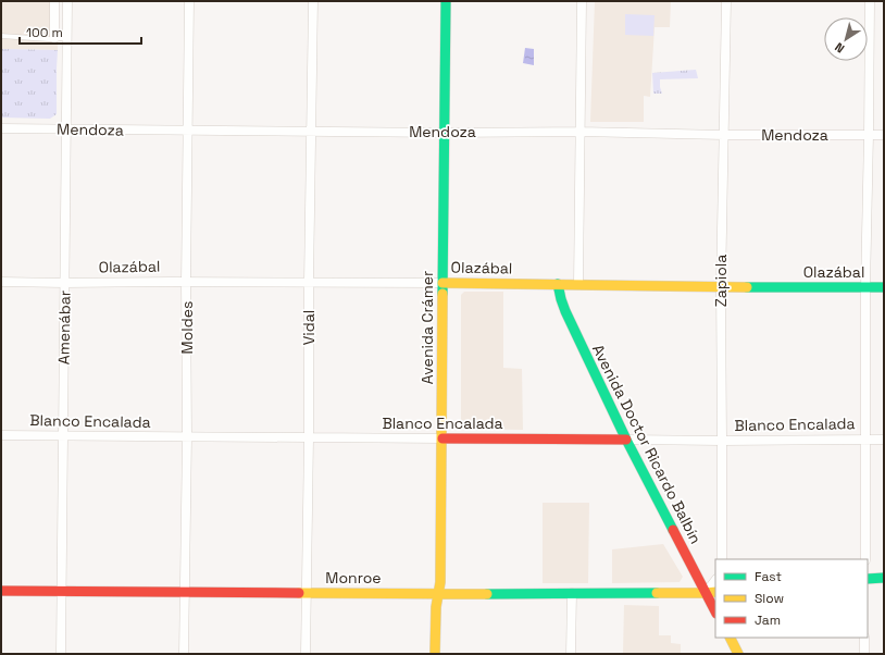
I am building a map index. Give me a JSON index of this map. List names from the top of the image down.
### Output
{
  "streets": {
    "main road": [
      "Olazábal",
      "Avenida Crámer",
      "Blanco Encalada",
      "Avenida Doctor Ricardo Balbín",
      "Monroe"
    ],
    "street": [
      "Mendoza",
      "Zapiola",
      "Amenábar",
      "Moldes",
      "Vidal"
    ]
  },
  "crossings": [
    ["Mendoza", "Zapiola"],
    ["Mendoza", "Amenábar"],
    ["Mendoza", "Moldes"],
    ["Mendoza", "Vidal"],
    ["Mendoza", "Avenida Crámer"],
    ["Olazábal", "Zapiola"],
    ["Olazábal", "Amenábar"],
    ["Olazábal", "Moldes"],
    ["Olazábal", "Vidal"],
    ["Olazábal", "Avenida Crámer"],
    ["Olazábal", "Avenida Doctor Ricardo Balbín"],
    ["Zapiola", "Blanco Encalada"],
    ["Amenábar", "Blanco Encalada"],
    ["Amenábar", "Monroe"],
    ["Moldes", "Blanco Encalada"],
    ["Moldes", "Monroe"],
    ["Vidal", "Blanco Encalada"],
    ["Vidal", "Monroe"],
    ["Avenida Crámer", "Blanco Encalada"],
    ["Avenida Crámer", "Monroe"],
    ["Blanco Encalada", "Avenida Doctor Ricardo Balbín"],
    ["Avenida Doctor Ricardo Balbín", "Monroe"]
  ],
  "legend": ["Fast", "Slow", "Jam"],
  "scale_bar": "100 m",
  "north": "bottom left"
}
